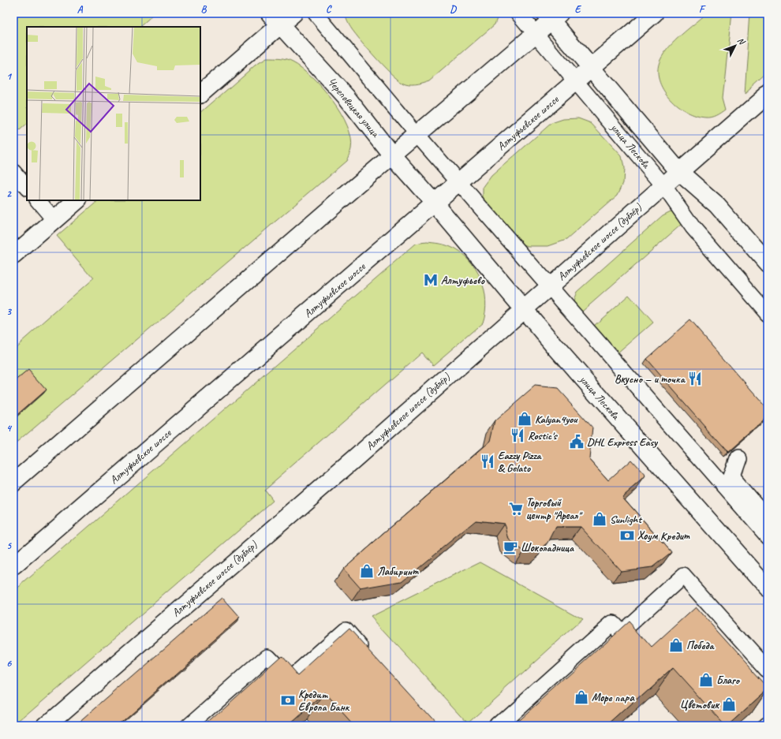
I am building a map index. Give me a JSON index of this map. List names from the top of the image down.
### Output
{
  "streets": {
    "main road": [
      "Череповецкая улица",
      "Алтуфьевское шоссе",
      "улица Лескова",
      "Алтуфьевское шоссе (дублёр)"
    ]
  },
  "crossings": [
    ["Череповецкая улица", "Алтуфьевское шоссе"],
    ["Череповецкая улица", "улица Лескова"],
    ["Алтуфьевское шоссе", "улица Лескова"],
    ["улица Лескова", "Алтуфьевское шоссе (дублёр)"]
  ],
  "places": {
    "metro station": ["Алтуфьево"],
    "restaurant": ["Вкусно — и точка", "Rostic's", "Eazzy Pizza & Gelato"],
    "shop": [
      "Kalyan4you",
      "Sunlight",
      "Лабиринт",
      "Победа",
      "Благо",
      "Море пара",
      "Цветовик"
    ],
    "public building": ["DHL Express Easy"],
    "supermarket": ["Торговый центр \"Ареал\""],
    "bank": ["Хоум Кредит", "Кредит Европа Банк"],
    "cafe": ["Шоколадница"]
  },
  "north": "top right",
  "grid": {
    "columns": [
      "A",
      "B",
      "C",
      "D",
      "E",
      "F"
    ],
    "rows": [
      "1",
      "2",
      "3",
      "4",
      "5",
      "6"
    ]
  }
}
